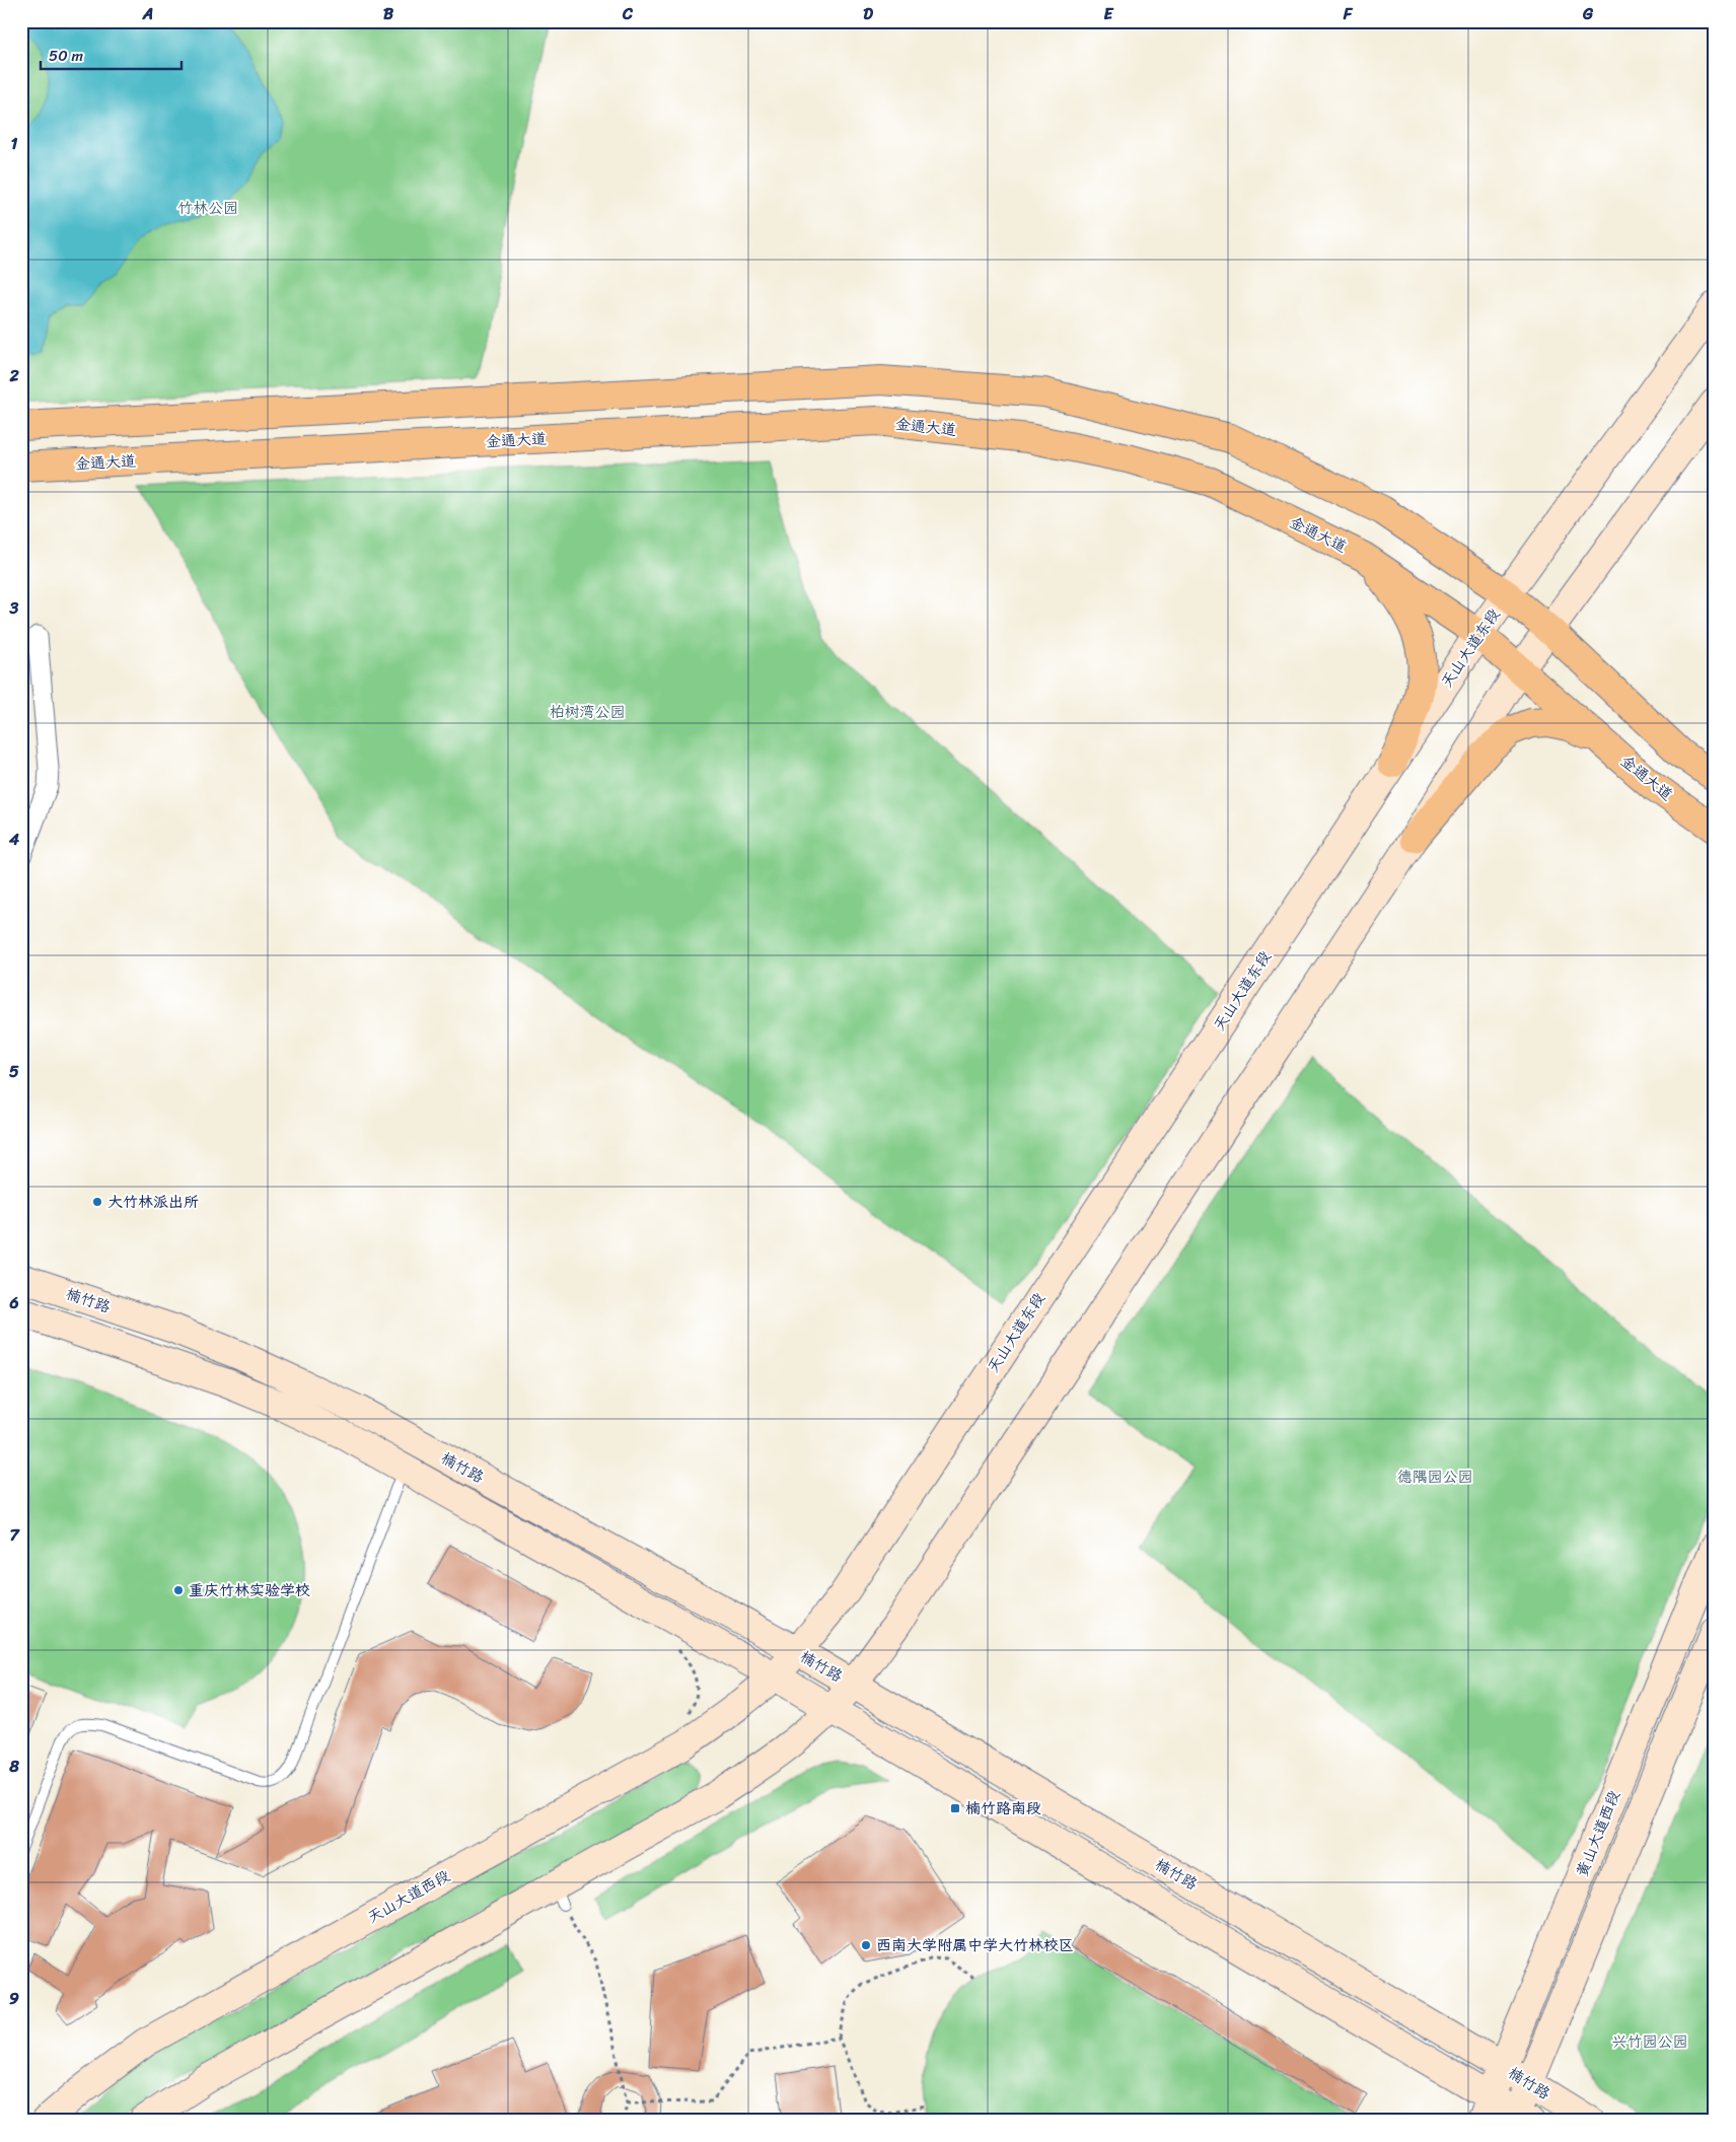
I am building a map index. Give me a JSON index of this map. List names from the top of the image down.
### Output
{
  "streets": {
    "main road": [
      "金通大道",
      "天山大道东段",
      "楠竹路",
      "黄山大道西段",
      "天山大道西段"
    ]
  },
  "crossings": [
    ["金通大道", "天山大道东段"],
    ["天山大道东段", "楠竹路"],
    ["天山大道东段", "天山大道西段"],
    ["楠竹路", "黄山大道西段"],
    ["楠竹路", "天山大道西段"]
  ],
  "parks": [
    "竹林公园",
    "柏树湾公园",
    "德隅园公园",
    "兴竹园公园"
  ],
  "places": {
    "other": ["大竹林派出所", "重庆竹林实验学校", "西南大学附属中学大竹林校区"],
    "transit": ["楠竹路南段"]
  },
  "scale_bar": "50 m",
  "grid": {
    "columns": [
      "A",
      "B",
      "C",
      "D",
      "E",
      "F",
      "G"
    ],
    "rows": [
      "1",
      "2",
      "3",
      "4",
      "5",
      "6",
      "7",
      "8",
      "9"
    ]
  }
}
